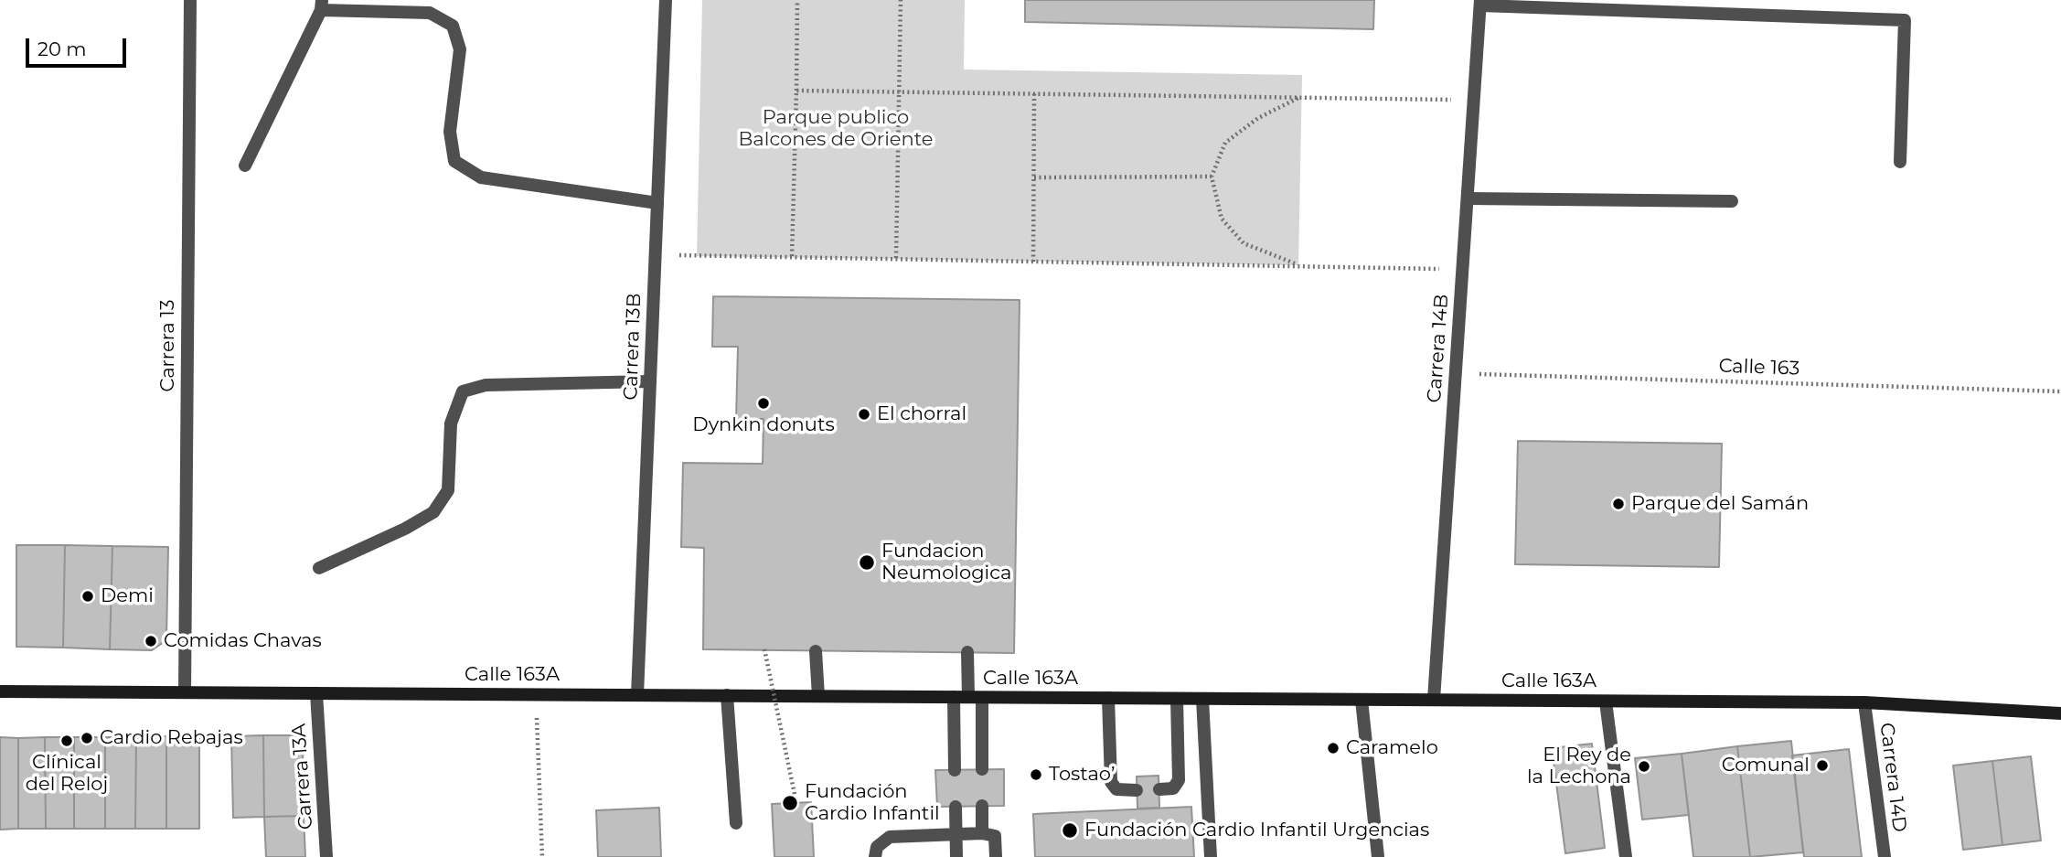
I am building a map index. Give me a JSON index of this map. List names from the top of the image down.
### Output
{
  "streets": {
    "main road": ["Calle 163A"],
    "street": [
      "Carrera 13",
      "Carrera 13B",
      "Carrera 14B",
      "Carrera 13A",
      "Carrera 14D"
    ],
    "path": ["Calle 163"]
  },
  "crossings": [
    ["Carrera 13", "Calle 163A"],
    ["Carrera 13B", "Calle 163A"],
    ["Carrera 14B", "Calle 163"],
    ["Carrera 14B", "Calle 163A"],
    ["Calle 163A", "Carrera 13A"],
    ["Calle 163A", "Carrera 14D"]
  ],
  "parks": ["Parque publico Balcones de Oriente"],
  "places": [
    "Dynkin donuts",
    "El chorral",
    "Parque del Samán",
    "Fundacion Neumologica",
    "Demi",
    "Comidas Chavas",
    "Cardio Rebajas",
    "Clínical del Reloj",
    "Caramelo",
    "Comunal",
    "El Rey de la Lechona",
    "Tostao’",
    "Fundación Cardio Infantil",
    "Fundación Cardio Infantil Urgencias"
  ],
  "scale_bar": "20 m"
}
